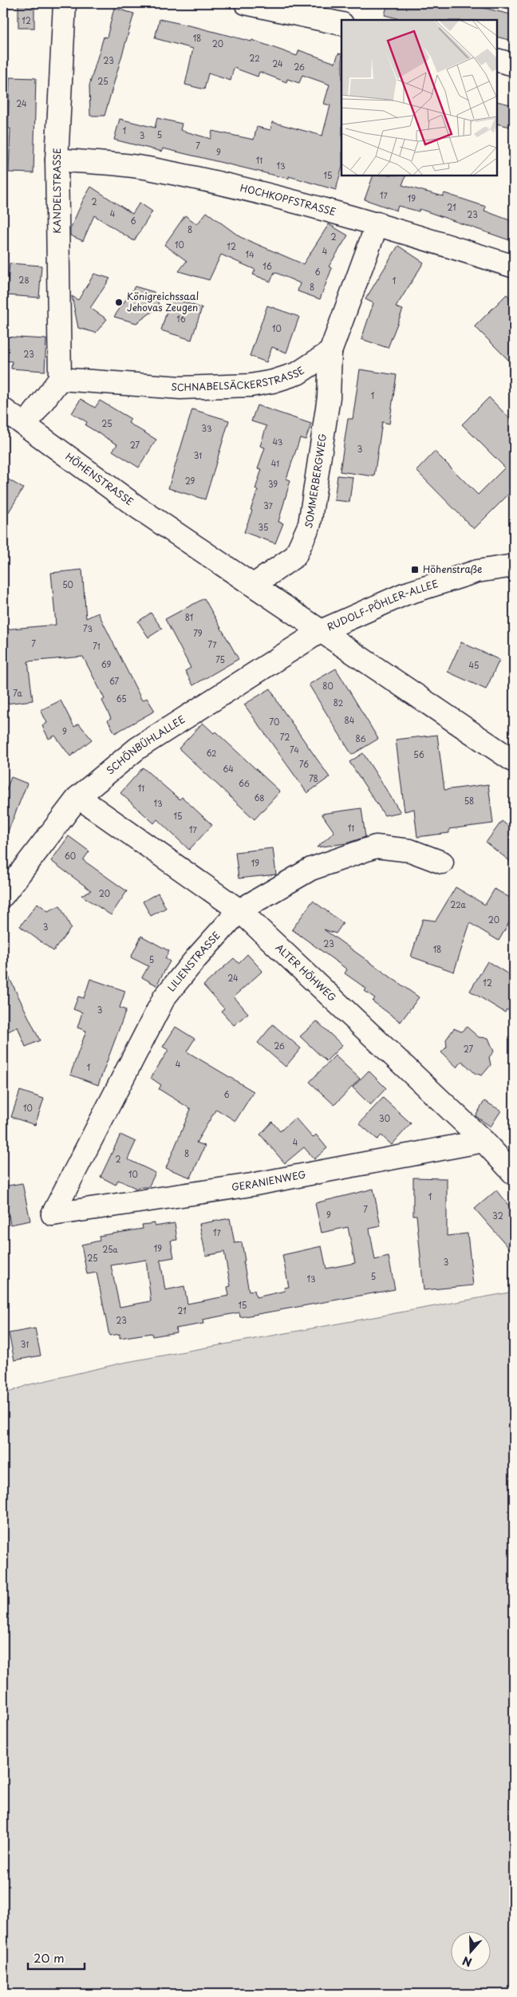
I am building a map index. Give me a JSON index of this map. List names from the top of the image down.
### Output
{
  "streets": {
    "street": [
      "KANDELSTRASSE",
      "HOCHKOPFSTRASSE",
      "SCHNABELSÄCKERSTRASSE",
      "HÖHENSTRASSE",
      "SOMMERBERGWEG",
      "RUDOLF-PÖHLER-ALLEE",
      "SCHÖNBÜHLALLEE",
      "LILIENSTRASSE",
      "ALTER HÖHWEG",
      "GERANIENWEG"
    ]
  },
  "crossings": [
    ["KANDELSTRASSE", "HOCHKOPFSTRASSE"],
    ["KANDELSTRASSE", "SCHNABELSÄCKERSTRASSE"],
    ["SCHNABELSÄCKERSTRASSE", "SOMMERBERGWEG"],
    ["HÖHENSTRASSE", "SOMMERBERGWEG"],
    ["HÖHENSTRASSE", "RUDOLF-PÖHLER-ALLEE"],
    ["HÖHENSTRASSE", "SCHÖNBÜHLALLEE"],
    ["RUDOLF-PÖHLER-ALLEE", "SCHÖNBÜHLALLEE"],
    ["SCHÖNBÜHLALLEE", "ALTER HÖHWEG"],
    ["LILIENSTRASSE", "ALTER HÖHWEG"],
    ["LILIENSTRASSE", "GERANIENWEG"],
    ["ALTER HÖHWEG", "GERANIENWEG"]
  ],
  "places": {
    "other": ["Königreichssaal Jehovas Zeugen"],
    "transit": ["Höhenstraße"]
  },
  "house_numbers": [
    "12",
    "18",
    "20",
    "22",
    "23",
    "24",
    "26",
    "25",
    "24",
    "1",
    "5",
    "3",
    "7",
    "9",
    "11",
    "13",
    "15",
    "17",
    "19",
    "2",
    "21",
    "4",
    "23",
    "6",
    "8",
    "2",
    "10",
    "12",
    "4",
    "14",
    "16",
    "6",
    "28",
    "1",
    "8",
    "16",
    "10",
    "23",
    "1",
    "25",
    "33",
    "43",
    "27",
    "3",
    "31",
    "41",
    "29",
    "39",
    "37",
    "35",
    "50",
    "81",
    "73",
    "79",
    "7",
    "77",
    "71",
    "75",
    "69",
    "45",
    "67",
    "80",
    "7a",
    "65",
    "82",
    "84",
    "70",
    "9",
    "72",
    "86",
    "74",
    "62",
    "56",
    "76",
    "64",
    "78",
    "66",
    "11",
    "68",
    "58",
    "13",
    "15",
    "11",
    "17",
    "60",
    "19",
    "20",
    "22a",
    "20",
    "3",
    "23",
    "18",
    "5",
    "24",
    "12",
    "3",
    "26",
    "27",
    "4",
    "1",
    "6",
    "10",
    "30",
    "4",
    "8",
    "2",
    "10",
    "1",
    "7",
    "9",
    "32",
    "17",
    "19",
    "25a",
    "25",
    "3",
    "5",
    "13",
    "15",
    "21",
    "23",
    "31"
  ],
  "scale_bar": "20 m",
  "north": "bottom"
}
